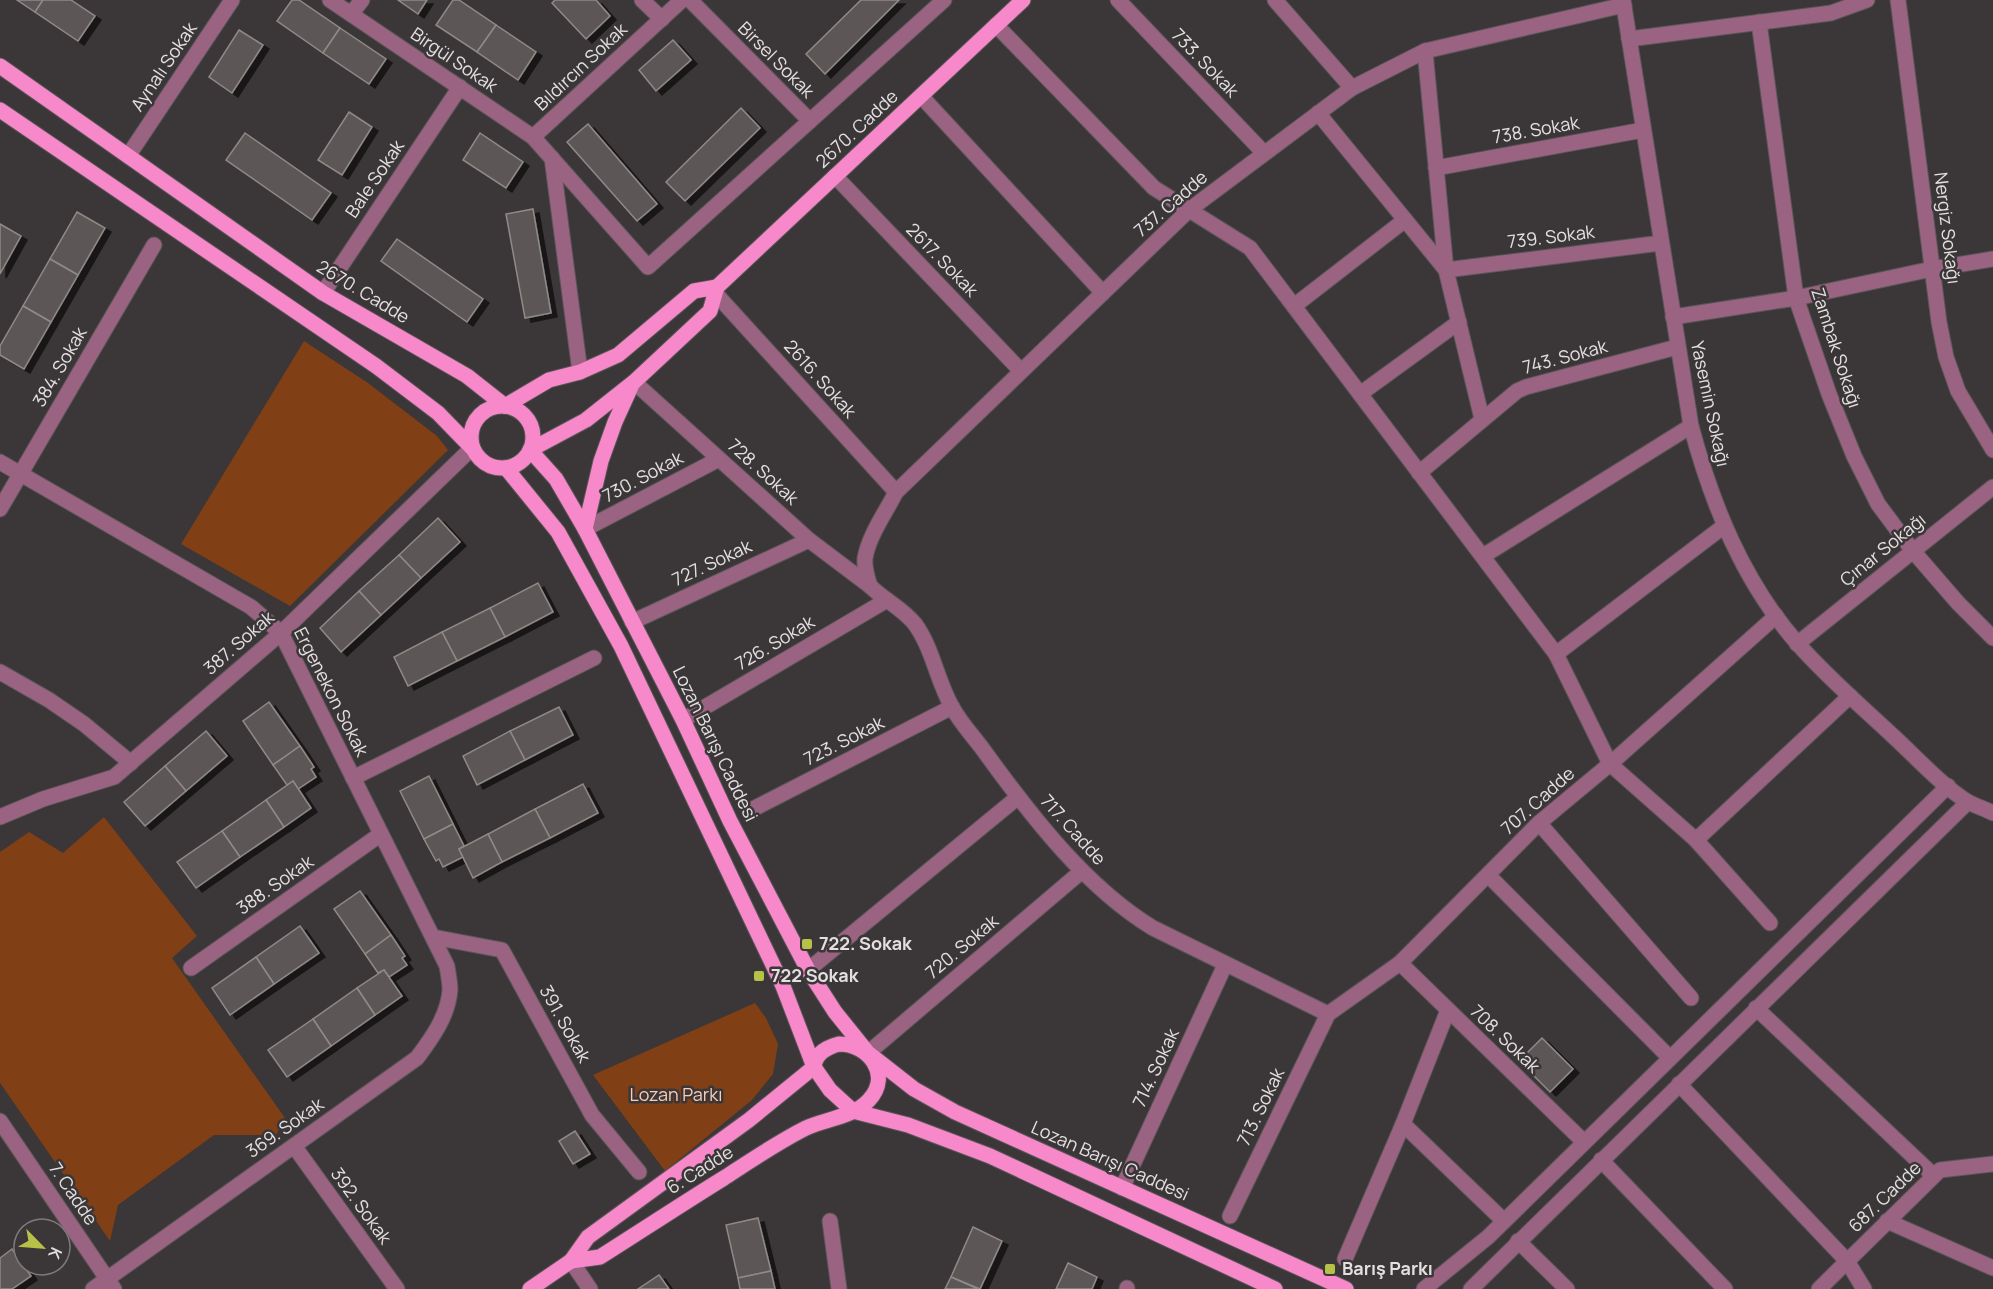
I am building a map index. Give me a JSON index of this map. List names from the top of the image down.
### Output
{
  "streets": {
    "main road": ["2670. Cadde", "Lozan Barışı Caddesi", "6. Cadde"],
    "street": [
      "Birgül Sokak",
      "Birsel Sokak",
      "733. Sokak",
      "Aynalı Sokak",
      "Bıldırcın Sokak",
      "738. Sokak",
      "Bale Sokak",
      "737. Cadde",
      "Nergiz Sokağı",
      "739. Sokak",
      "2617. Sokak",
      "Zambak Sokağı",
      "743. Sokak",
      "384. Sokak",
      "2616. Sokak",
      "Yasemin Sokağı",
      "728. Sokak",
      "730. Sokak",
      "Çınar Sokağı",
      "727. Sokak",
      "387. Sokak",
      "726. Sokak",
      "Ergenekon Sokak",
      "723. Sokak",
      "707. Cadde",
      "717. Cadde",
      "388. Sokak",
      "720. Sokak",
      "391. Sokak",
      "708. Sokak",
      "714. Sokak",
      "713. Sokak",
      "369. Sokak",
      "7. Cadde",
      "687. Cadde",
      "392. Sokak"
    ]
  },
  "crossings": [
    ["Birgül Sokak", "Birsel Sokak"],
    ["Birgül Sokak", "Bıldırcın Sokak"],
    ["Birgül Sokak", "Bale Sokak"],
    ["733. Sokak", "737. Cadde"],
    ["Aynalı Sokak", "2670. Cadde"],
    ["2670. Cadde", "Bale Sokak"],
    ["2670. Cadde", "2617. Sokak"],
    ["2670. Cadde", "2616. Sokak"],
    ["2670. Cadde", "728. Sokak"],
    ["2670. Cadde", "387. Sokak"],
    ["2670. Cadde", "Lozan Barışı Caddesi"],
    ["738. Sokak", "Yasemin Sokağı"],
    ["737. Cadde", "2617. Sokak"],
    ["737. Cadde", "2616. Sokak"],
    ["737. Cadde", "Yasemin Sokağı"],
    ["737. Cadde", "728. Sokak"],
    ["737. Cadde", "717. Cadde"],
    ["739. Sokak", "Yasemin Sokağı"],
    ["Zambak Sokağı", "Çınar Sokağı"],
    ["743. Sokak", "Yasemin Sokağı"],
    ["384. Sokak", "Ergenekon Sokak"],
    ["Yasemin Sokağı", "Çınar Sokağı"],
    ["Yasemin Sokağı", "707. Cadde"],
    ["728. Sokak", "730. Sokak"],
    ["728. Sokak", "727. Sokak"],
    ["728. Sokak", "717. Cadde"],
    ["730. Sokak", "Lozan Barışı Caddesi"],
    ["727. Sokak", "Lozan Barışı Caddesi"],
    ["387. Sokak", "Ergenekon Sokak"],
    ["387. Sokak", "Lozan Barışı Caddesi"],
    ["726. Sokak", "Lozan Barışı Caddesi"],
    ["726. Sokak", "717. Cadde"],
    ["Ergenekon Sokak", "388. Sokak"],
    ["Ergenekon Sokak", "391. Sokak"],
    ["Ergenekon Sokak", "369. Sokak"],
    ["723. Sokak", "717. Cadde"],
    ["Lozan Barışı Caddesi", "720. Sokak"],
    ["Lozan Barışı Caddesi", "714. Sokak"],
    ["Lozan Barışı Caddesi", "6. Cadde"],
    ["707. Cadde", "717. Cadde"],
    ["707. Cadde", "708. Sokak"],
    ["707. Cadde", "713. Sokak"],
    ["717. Cadde", "720. Sokak"],
    ["717. Cadde", "714. Sokak"],
    ["717. Cadde", "713. Sokak"],
    ["720. Sokak", "6. Cadde"],
    ["369. Sokak", "7. Cadde"],
    ["369. Sokak", "392. Sokak"]
  ],
  "parks": ["Lozan Parkı"],
  "places": {
    "transit": ["722. Sokak", "722 Sokak", "Barış Parkı"]
  },
  "north": "bottom right"
}
